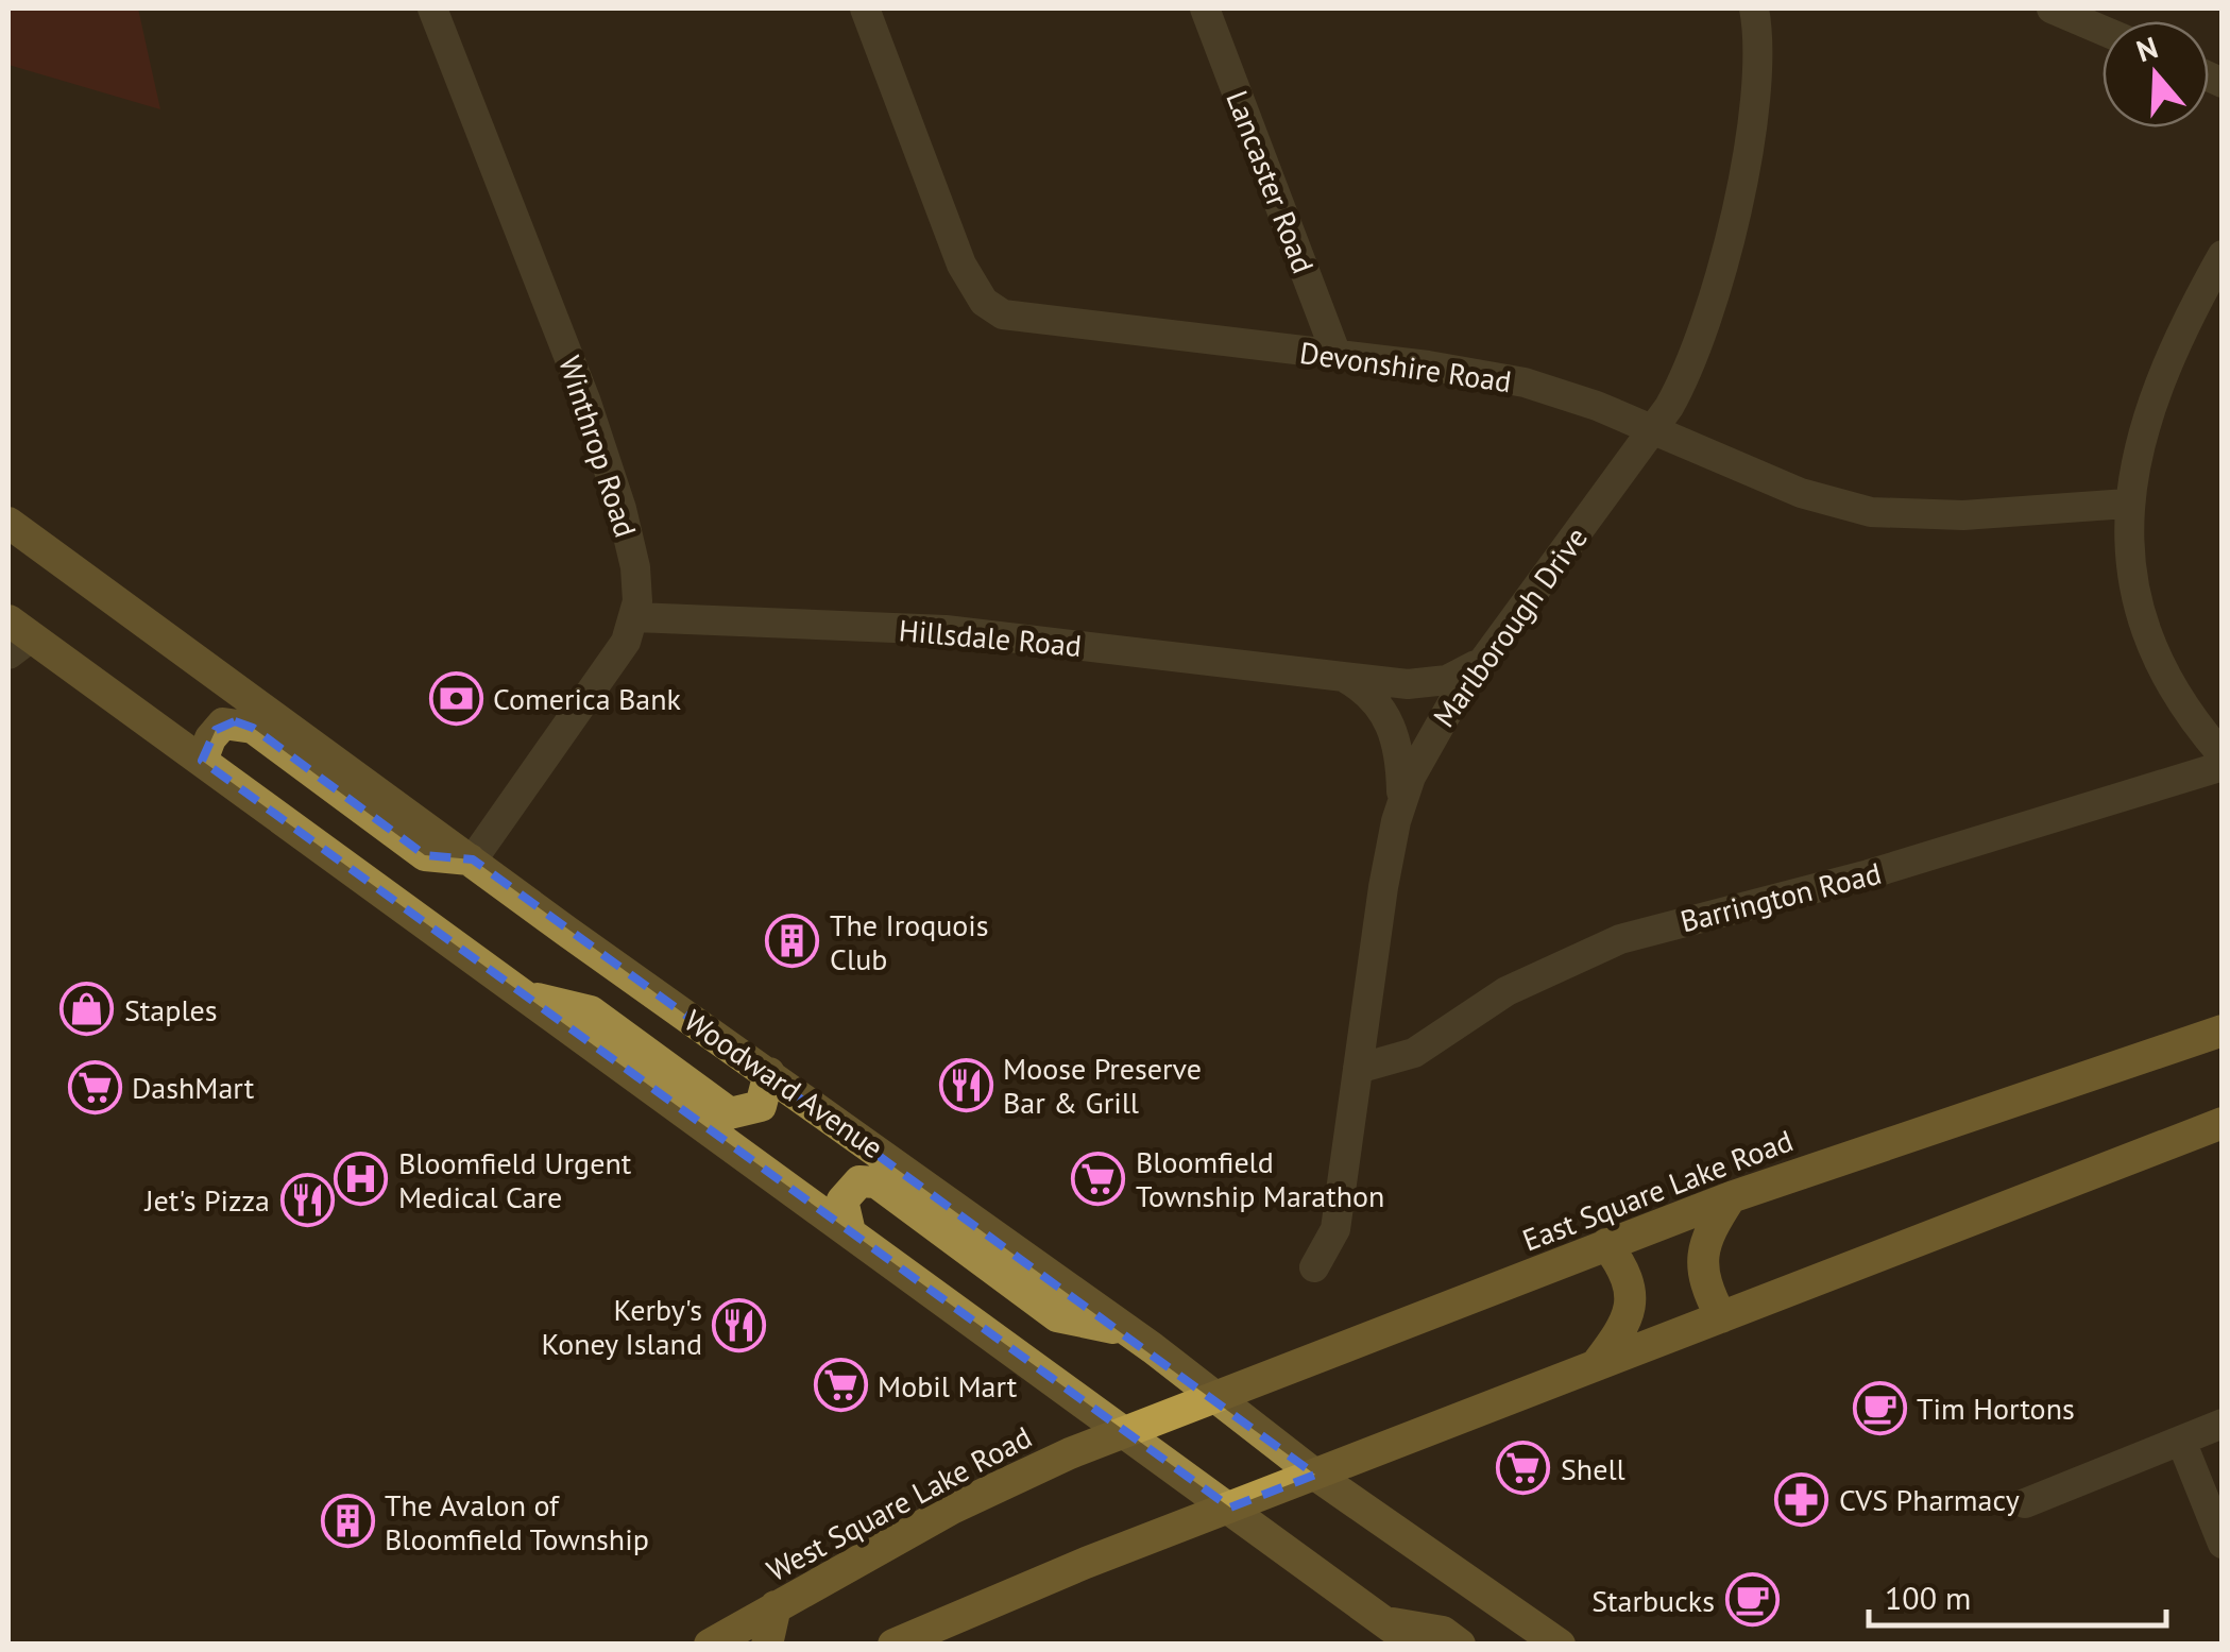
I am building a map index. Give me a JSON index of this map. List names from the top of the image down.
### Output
{
  "streets": {
    "highway": ["East Square Lake Road", "West Square Lake Road"],
    "main road": ["Woodward Avenue"],
    "street": [
      "Lancaster Road",
      "Devonshire Road",
      "Winthrop Road",
      "Marlborough Drive",
      "Hillsdale Road",
      "Barrington Road"
    ]
  },
  "crossings": [
    ["Lancaster Road", "Devonshire Road"],
    ["Devonshire Road", "Marlborough Drive"],
    ["Winthrop Road", "Hillsdale Road"],
    ["Winthrop Road", "Woodward Avenue"],
    ["Marlborough Drive", "Hillsdale Road"],
    ["Marlborough Drive", "Barrington Road"],
    ["Woodward Avenue", "East Square Lake Road"],
    ["East Square Lake Road", "West Square Lake Road"]
  ],
  "places": {
    "bank": ["Comerica Bank"],
    "building": ["The Iroquois Club", "The Avalon of Bloomfield Township"],
    "shop": ["Staples"],
    "restaurant": ["Moose Preserve Bar & Grill", "Jet's Pizza", "Kerby's Koney Island"],
    "supermarket": [
      "DashMart",
      "Bloomfield Township Marathon",
      "Mobil Mart",
      "Shell"
    ],
    "hospital": ["Bloomfield Urgent Medical Care"],
    "cafe": ["Tim Hortons", "Starbucks"],
    "pharmacy": ["CVS Pharmacy"]
  },
  "scale_bar": "100 m",
  "north": "top"
}
